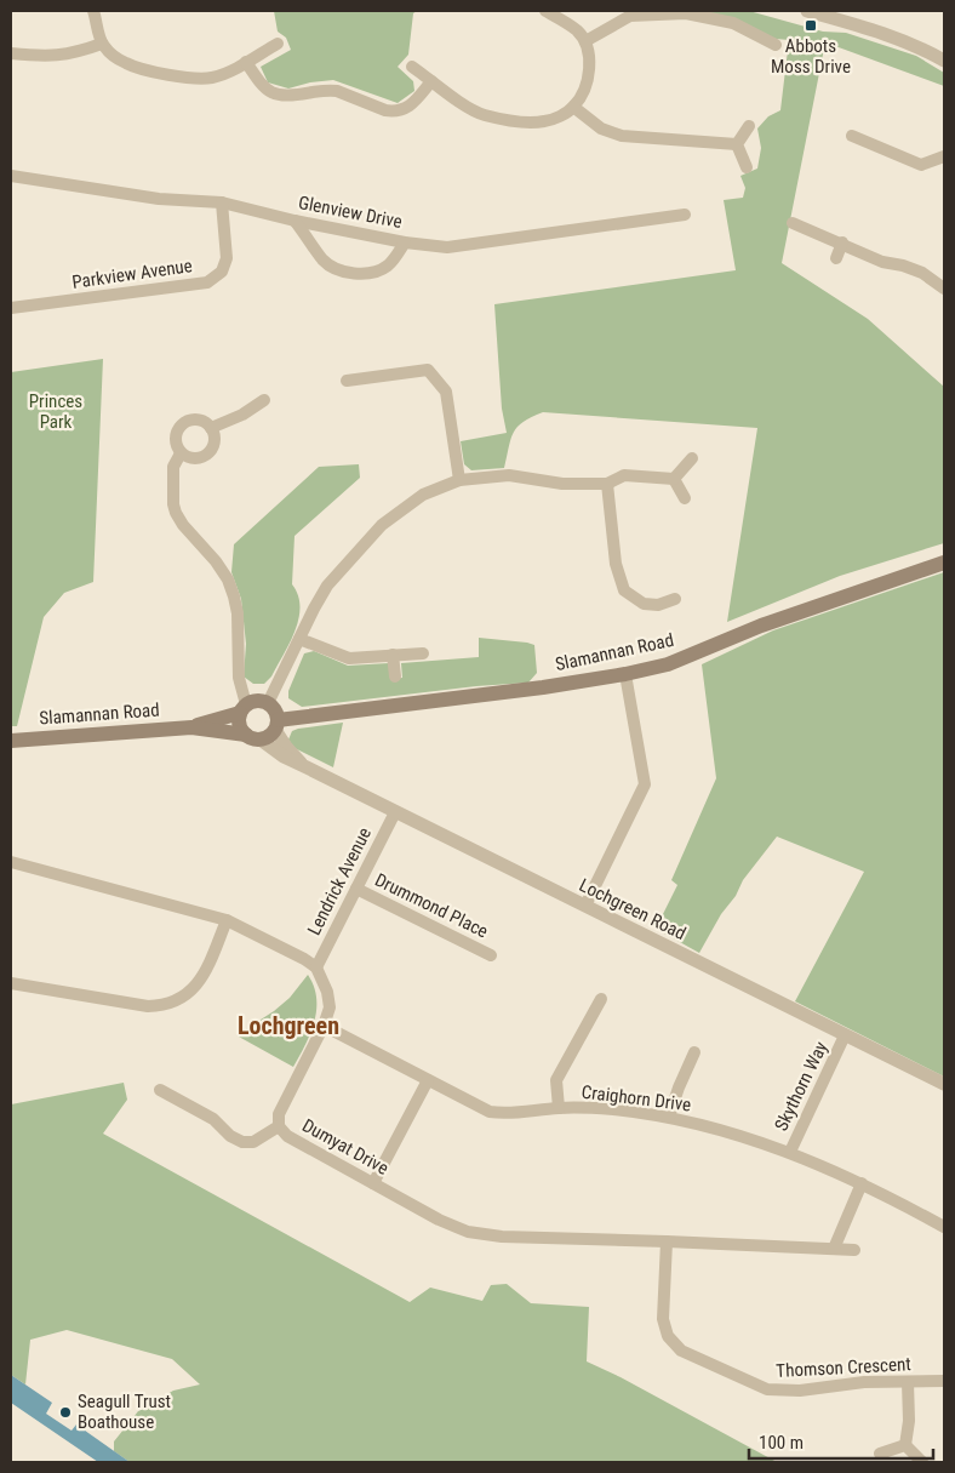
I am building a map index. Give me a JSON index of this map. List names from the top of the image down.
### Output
{
  "streets": {
    "main road": ["Slamannan Road"],
    "street": [
      "Glenview Drive",
      "Parkview Avenue",
      "Lendrick Avenue",
      "Drummond Place",
      "Lochgreen Road",
      "Skythorn Way",
      "Craighorn Drive",
      "Dumyat Drive",
      "Thomson Crescent"
    ]
  },
  "crossings": [
    ["Glenview Drive", "Parkview Avenue"],
    ["Slamannan Road", "Lochgreen Road"],
    ["Lendrick Avenue", "Drummond Place"],
    ["Lendrick Avenue", "Lochgreen Road"],
    ["Lendrick Avenue", "Dumyat Drive"],
    ["Lochgreen Road", "Skythorn Way"],
    ["Skythorn Way", "Craighorn Drive"],
    ["Craighorn Drive", "Dumyat Drive"],
    ["Dumyat Drive", "Thomson Crescent"]
  ],
  "districts": ["Lochgreen"],
  "parks": ["Princes Park"],
  "places": {
    "transit": ["Abbots Moss Drive"],
    "other": ["Seagull Trust Boathouse"]
  },
  "scale_bar": "100 m"
}
